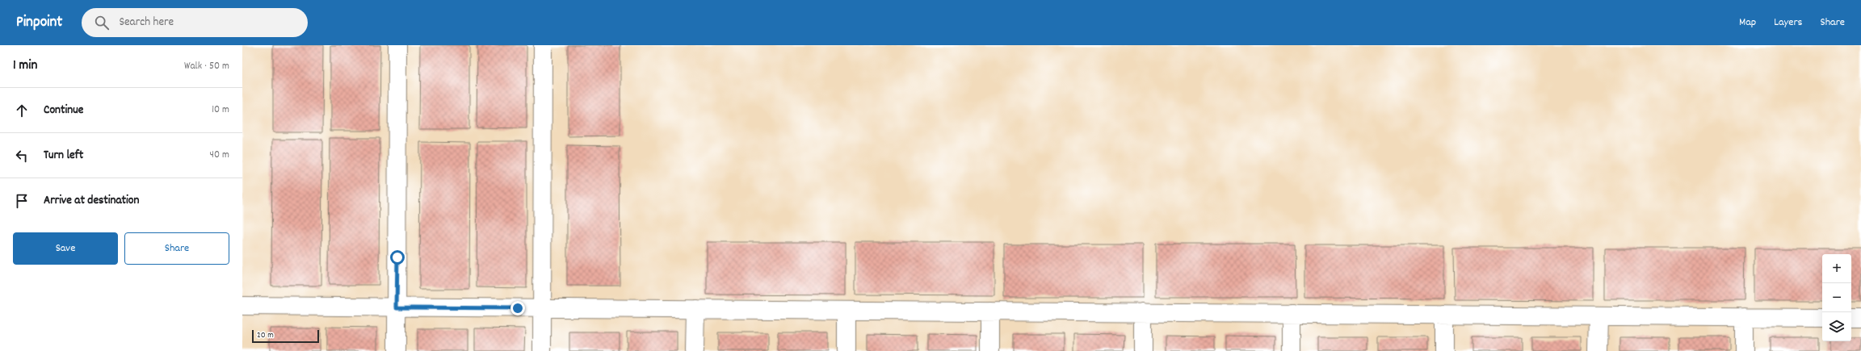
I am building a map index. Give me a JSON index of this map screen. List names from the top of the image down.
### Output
{
  "scale_bar": "20 m",
  "page": {
    "header": "Pinpoint",
    "search": "Search here",
    "nav": ["Map", "Layers", "Share"],
    "heading": ["1 min", "Walk · 50 m"],
    "list": [
      ["Continue", "10 m"],
      ["Turn left", "40 m"],
      "Arrive at destination"
    ],
    "buttons": ["Save", "Share"],
    "map_buttons": ["+", "−"],
    "scale": "20 m"
  }
}
